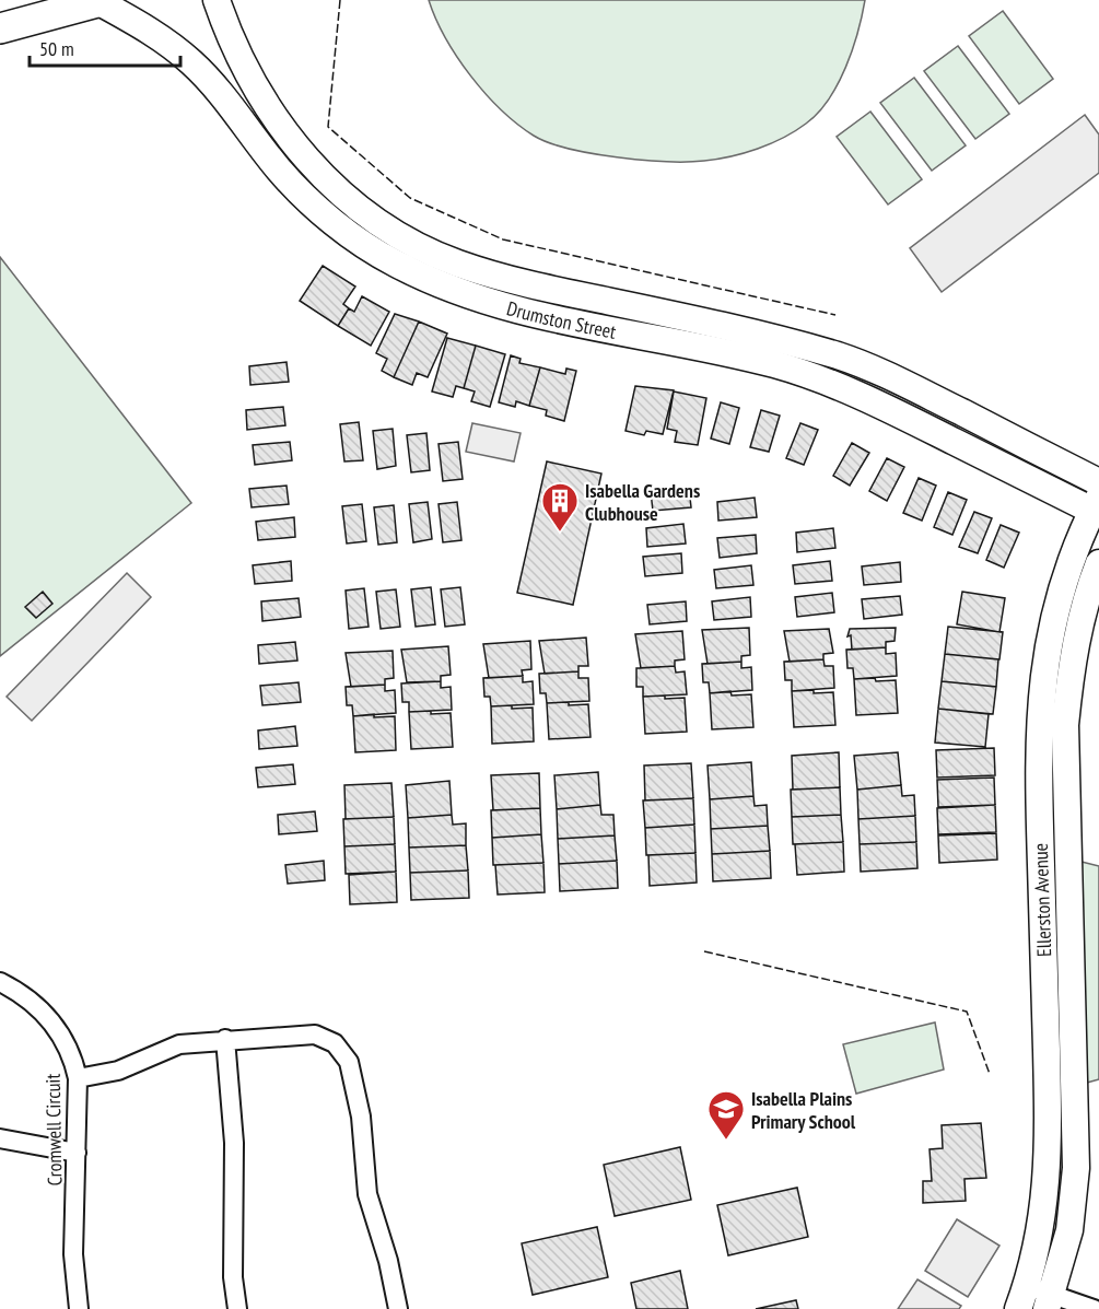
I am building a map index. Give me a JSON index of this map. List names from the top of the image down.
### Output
{
  "streets": {
    "street": ["Drumston Street", "Ellerston Avenue", "Cromwell Circuit"]
  },
  "crossings": [
    ["Drumston Street", "Ellerston Avenue"]
  ],
  "places": {
    "building": ["Isabella Gardens Clubhouse"],
    "school or university": ["Isabella Plains Primary School"]
  },
  "scale_bar": "50 m"
}
